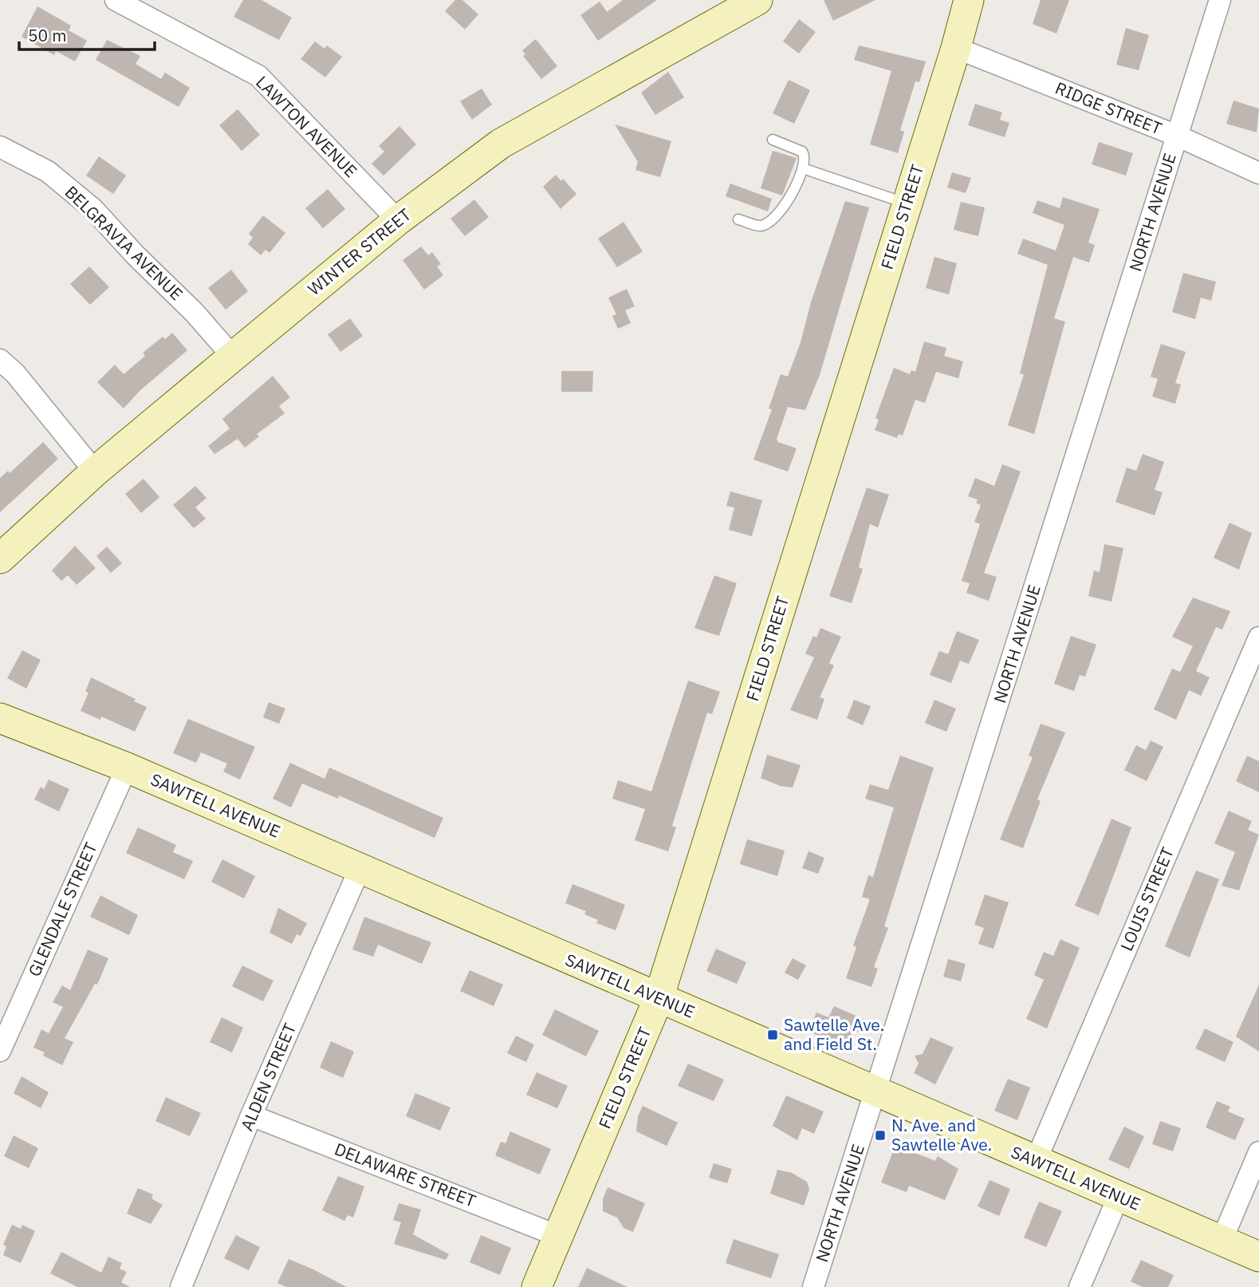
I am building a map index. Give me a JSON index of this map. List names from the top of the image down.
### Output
{
  "streets": {
    "street": [
      "RIDGE STREET",
      "LAWTON AVENUE",
      "NORTH AVENUE",
      "FIELD STREET",
      "BELGRAVIA AVENUE",
      "WINTER STREET",
      "SAWTELL AVENUE",
      "LOUIS STREET",
      "GLENDALE STREET",
      "ALDEN STREET",
      "DELAWARE STREET"
    ]
  },
  "crossings": [
    ["RIDGE STREET", "NORTH AVENUE"],
    ["RIDGE STREET", "FIELD STREET"],
    ["LAWTON AVENUE", "WINTER STREET"],
    ["NORTH AVENUE", "SAWTELL AVENUE"],
    ["FIELD STREET", "SAWTELL AVENUE"],
    ["FIELD STREET", "DELAWARE STREET"],
    ["BELGRAVIA AVENUE", "WINTER STREET"],
    ["SAWTELL AVENUE", "LOUIS STREET"],
    ["SAWTELL AVENUE", "GLENDALE STREET"],
    ["SAWTELL AVENUE", "ALDEN STREET"],
    ["ALDEN STREET", "DELAWARE STREET"]
  ],
  "places": {
    "transit": ["Sawtelle Ave. and Field St.", "N. Ave. and Sawtelle Ave."]
  },
  "scale_bar": "50 m"
}
